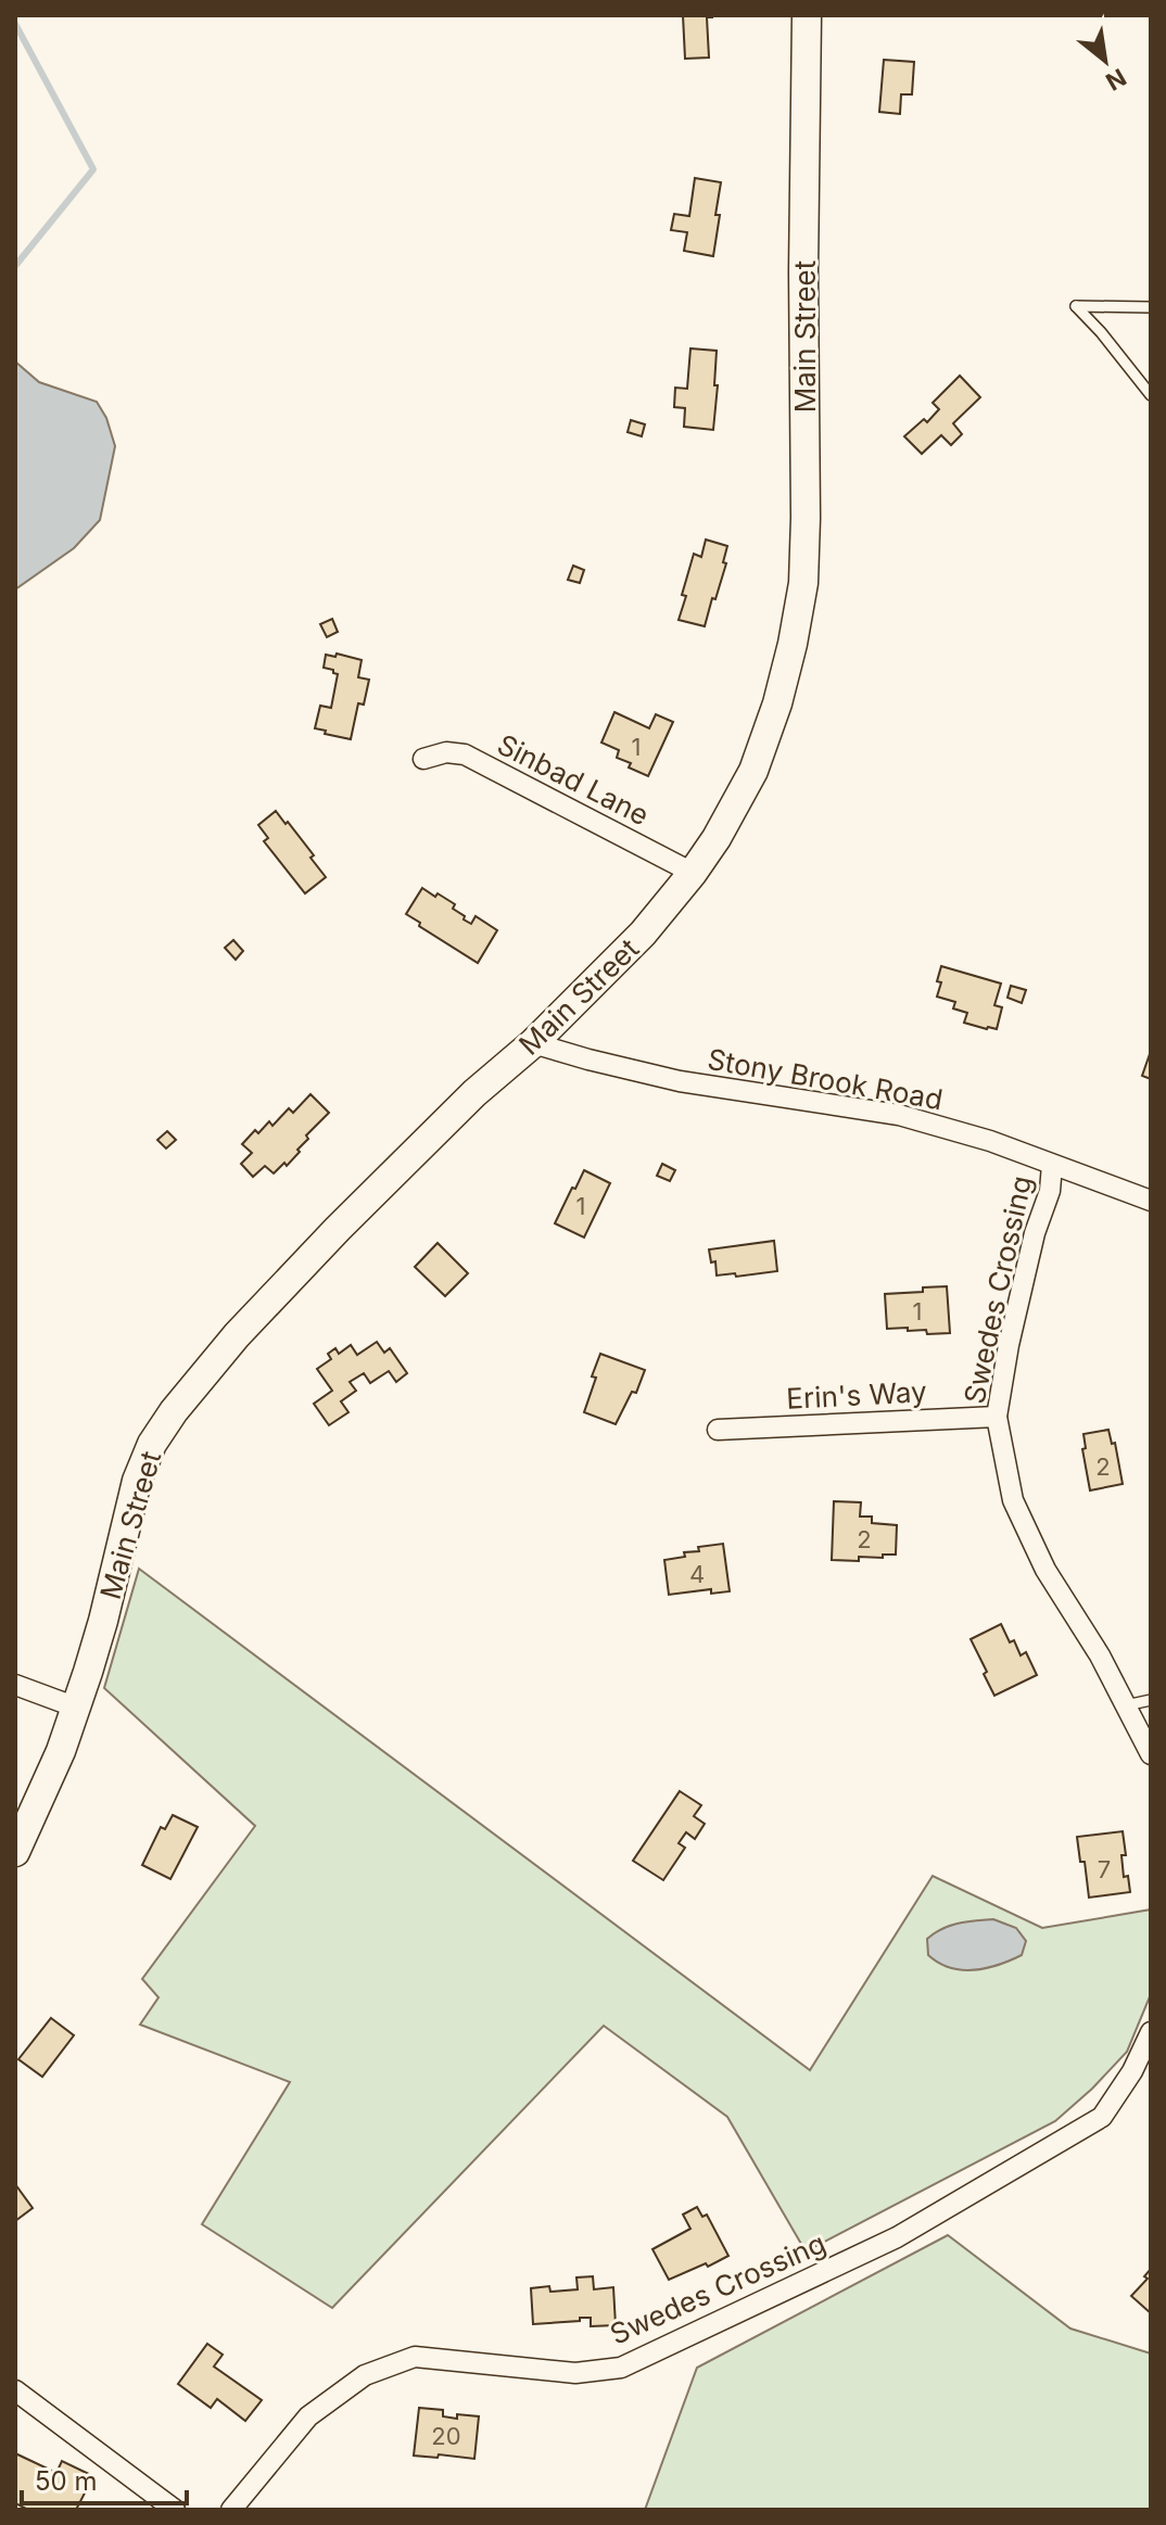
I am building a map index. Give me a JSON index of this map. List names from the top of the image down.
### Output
{
  "streets": {
    "main road": ["Main Street"],
    "street": [
      "Sinbad Lane",
      "Stony Brook Road",
      "Swedes Crossing",
      "Erin's Way"
    ]
  },
  "crossings": [
    ["Main Street", "Sinbad Lane"],
    ["Main Street", "Stony Brook Road"],
    ["Stony Brook Road", "Swedes Crossing"],
    ["Swedes Crossing", "Erin's Way"]
  ],
  "house_numbers": [
    "1",
    "1",
    "1",
    "2",
    "2",
    "4",
    "7",
    "20"
  ],
  "scale_bar": "50 m",
  "north": "bottom right"
}
